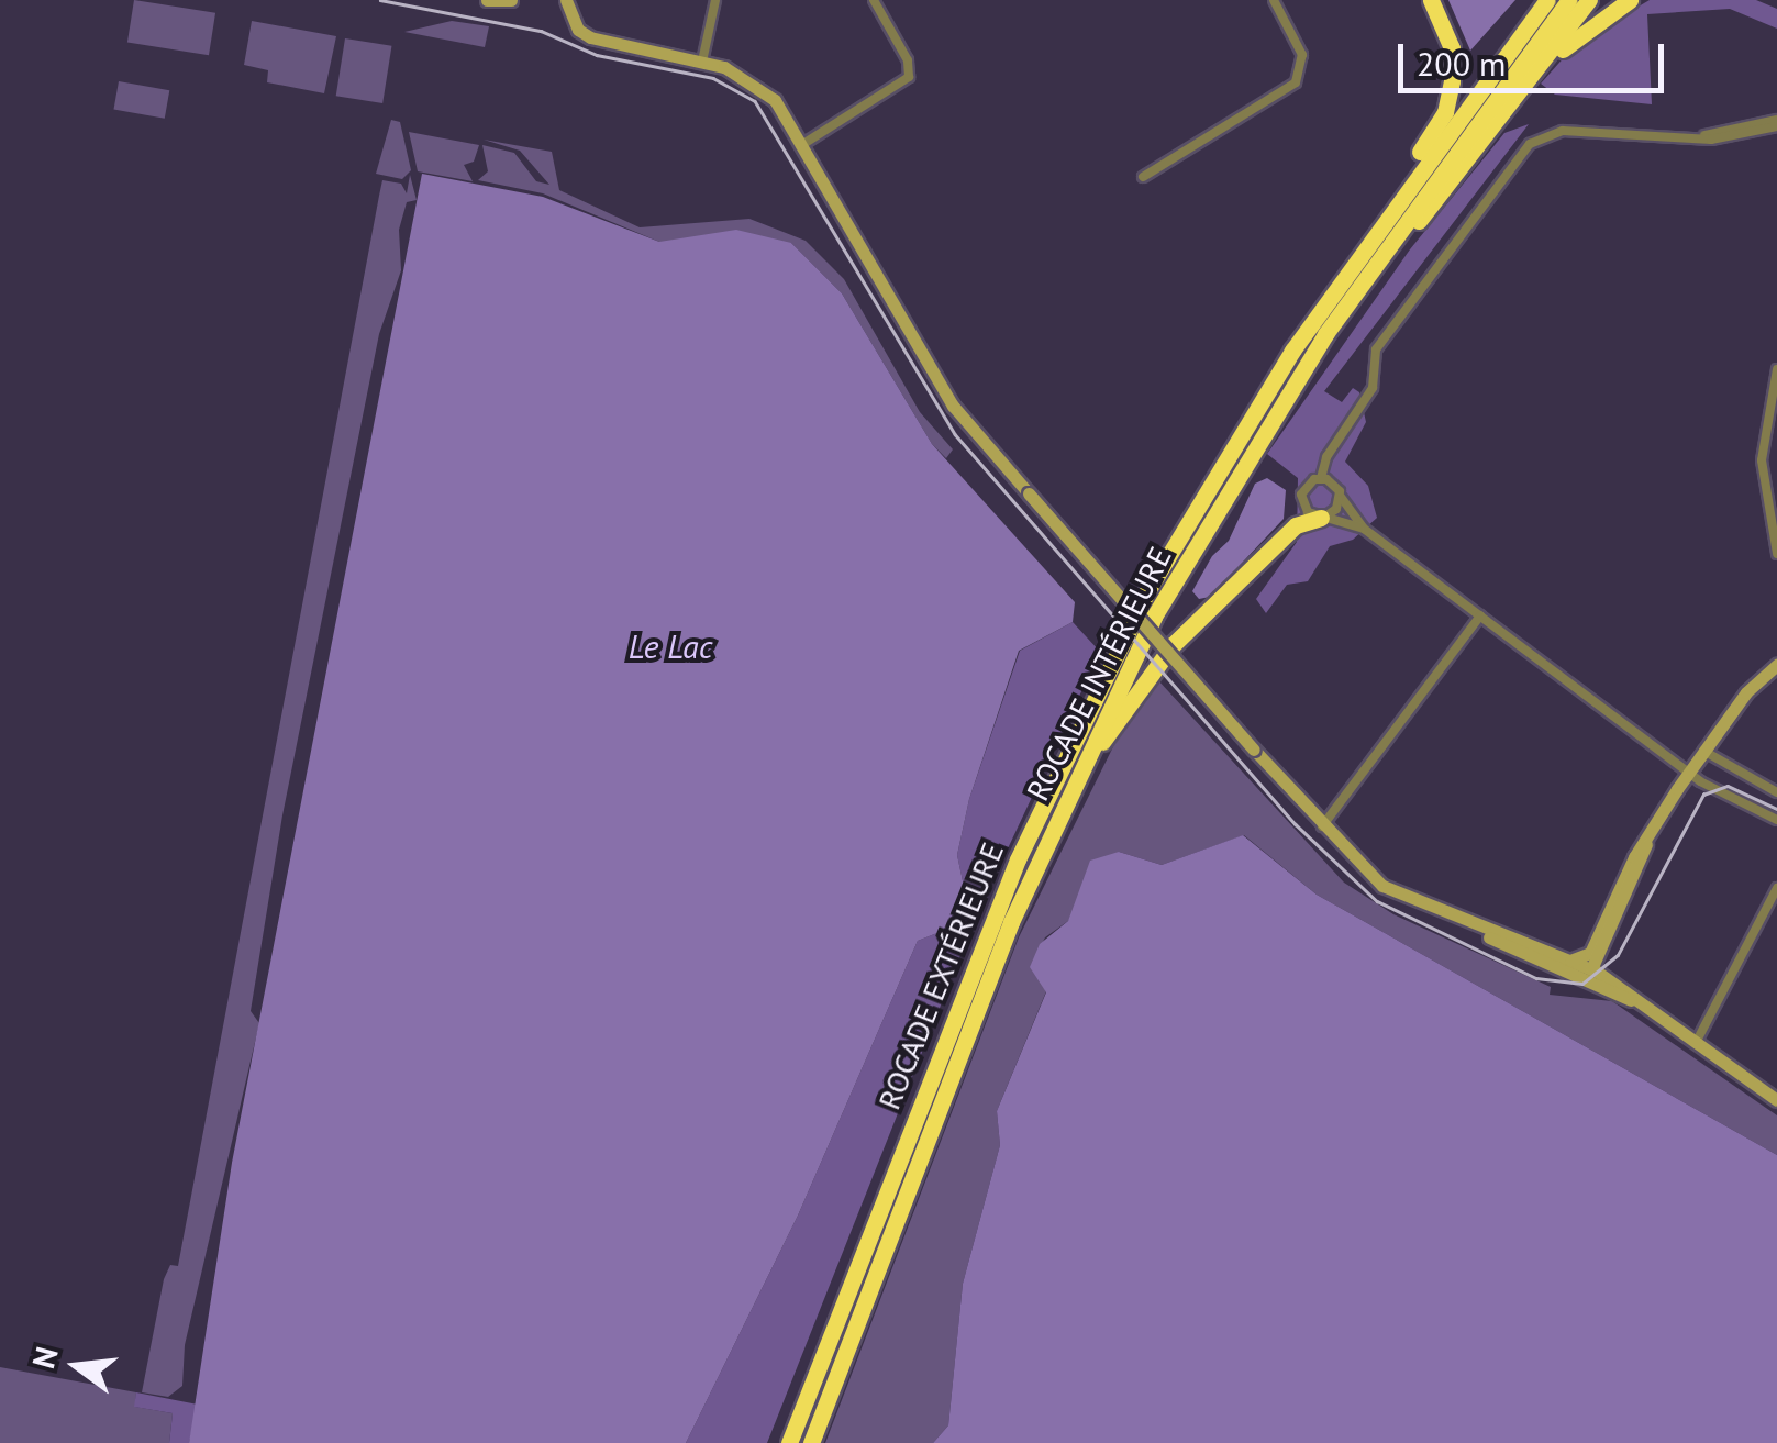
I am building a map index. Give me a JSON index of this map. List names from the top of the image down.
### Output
{
  "streets": {
    "highway": ["ROCADE INTÉRIEURE", "ROCADE EXTÉRIEURE"]
  },
  "crossings": [
    ["ROCADE INTÉRIEURE", "ROCADE EXTÉRIEURE"]
  ],
  "water": ["Le Lac"],
  "scale_bar": "200 m",
  "north": "left"
}
